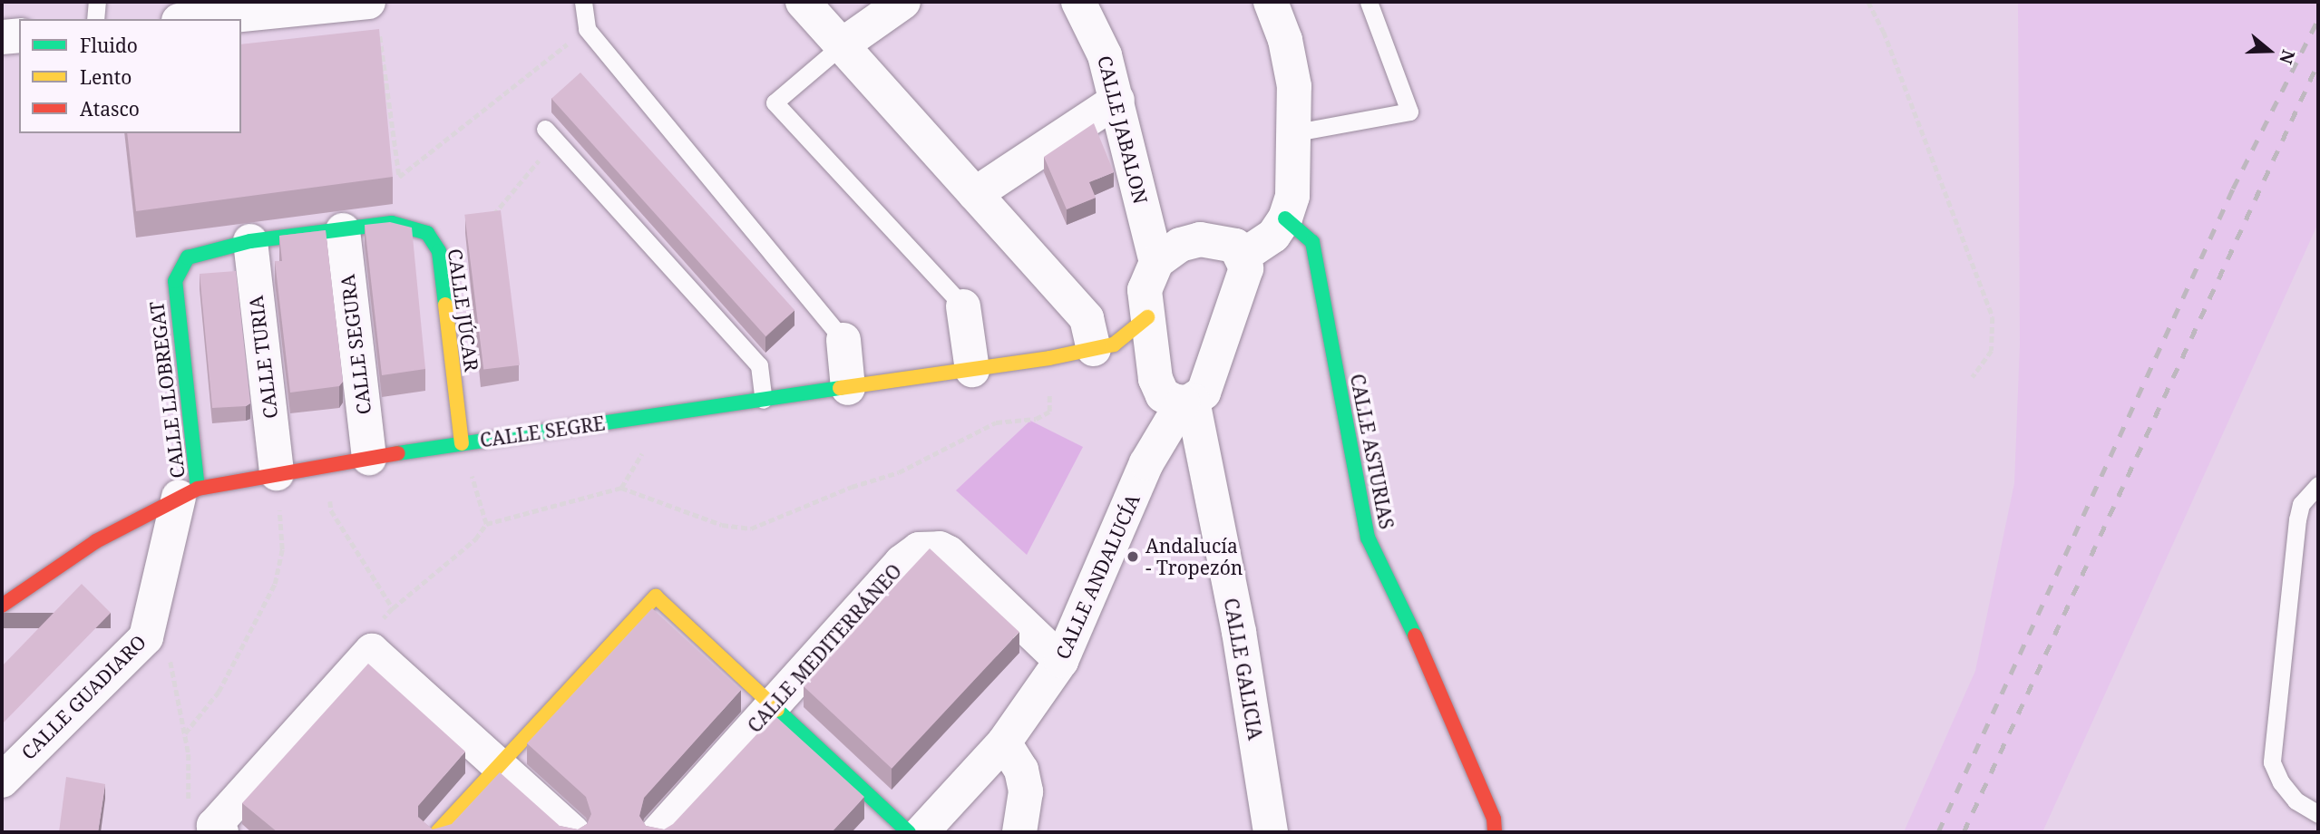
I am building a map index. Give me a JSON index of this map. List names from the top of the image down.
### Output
{
  "streets": {
    "street": [
      "CALLE JABALON",
      "CALLE JÚCAR",
      "CALLE SEGURA",
      "CALLE TURIA",
      "CALLE LLOBREGAT",
      "CALLE SEGRE",
      "CALLE ASTURIAS",
      "CALLE ANDALUCÍA",
      "CALLE MEDITERRÁNEO",
      "CALLE GALICIA",
      "CALLE GUADIARO"
    ]
  },
  "crossings": [
    ["CALLE JÚCAR", "CALLE SEGURA"],
    ["CALLE JÚCAR", "CALLE LLOBREGAT"],
    ["CALLE JÚCAR", "CALLE SEGRE"],
    ["CALLE SEGURA", "CALLE LLOBREGAT"],
    ["CALLE SEGURA", "CALLE SEGRE"],
    ["CALLE TURIA", "CALLE LLOBREGAT"],
    ["CALLE TURIA", "CALLE SEGRE"],
    ["CALLE LLOBREGAT", "CALLE SEGRE"],
    ["CALLE LLOBREGAT", "CALLE GUADIARO"],
    ["CALLE SEGRE", "CALLE ANDALUCÍA"],
    ["CALLE SEGRE", "CALLE GALICIA"],
    ["CALLE SEGRE", "CALLE GUADIARO"],
    ["CALLE ANDALUCÍA", "CALLE MEDITERRÁNEO"],
    ["CALLE ANDALUCÍA", "CALLE GALICIA"]
  ],
  "places": ["Andalucía - Tropezón"],
  "legend": ["Fluido", "Lento", "Atasco"],
  "north": "right"
}
